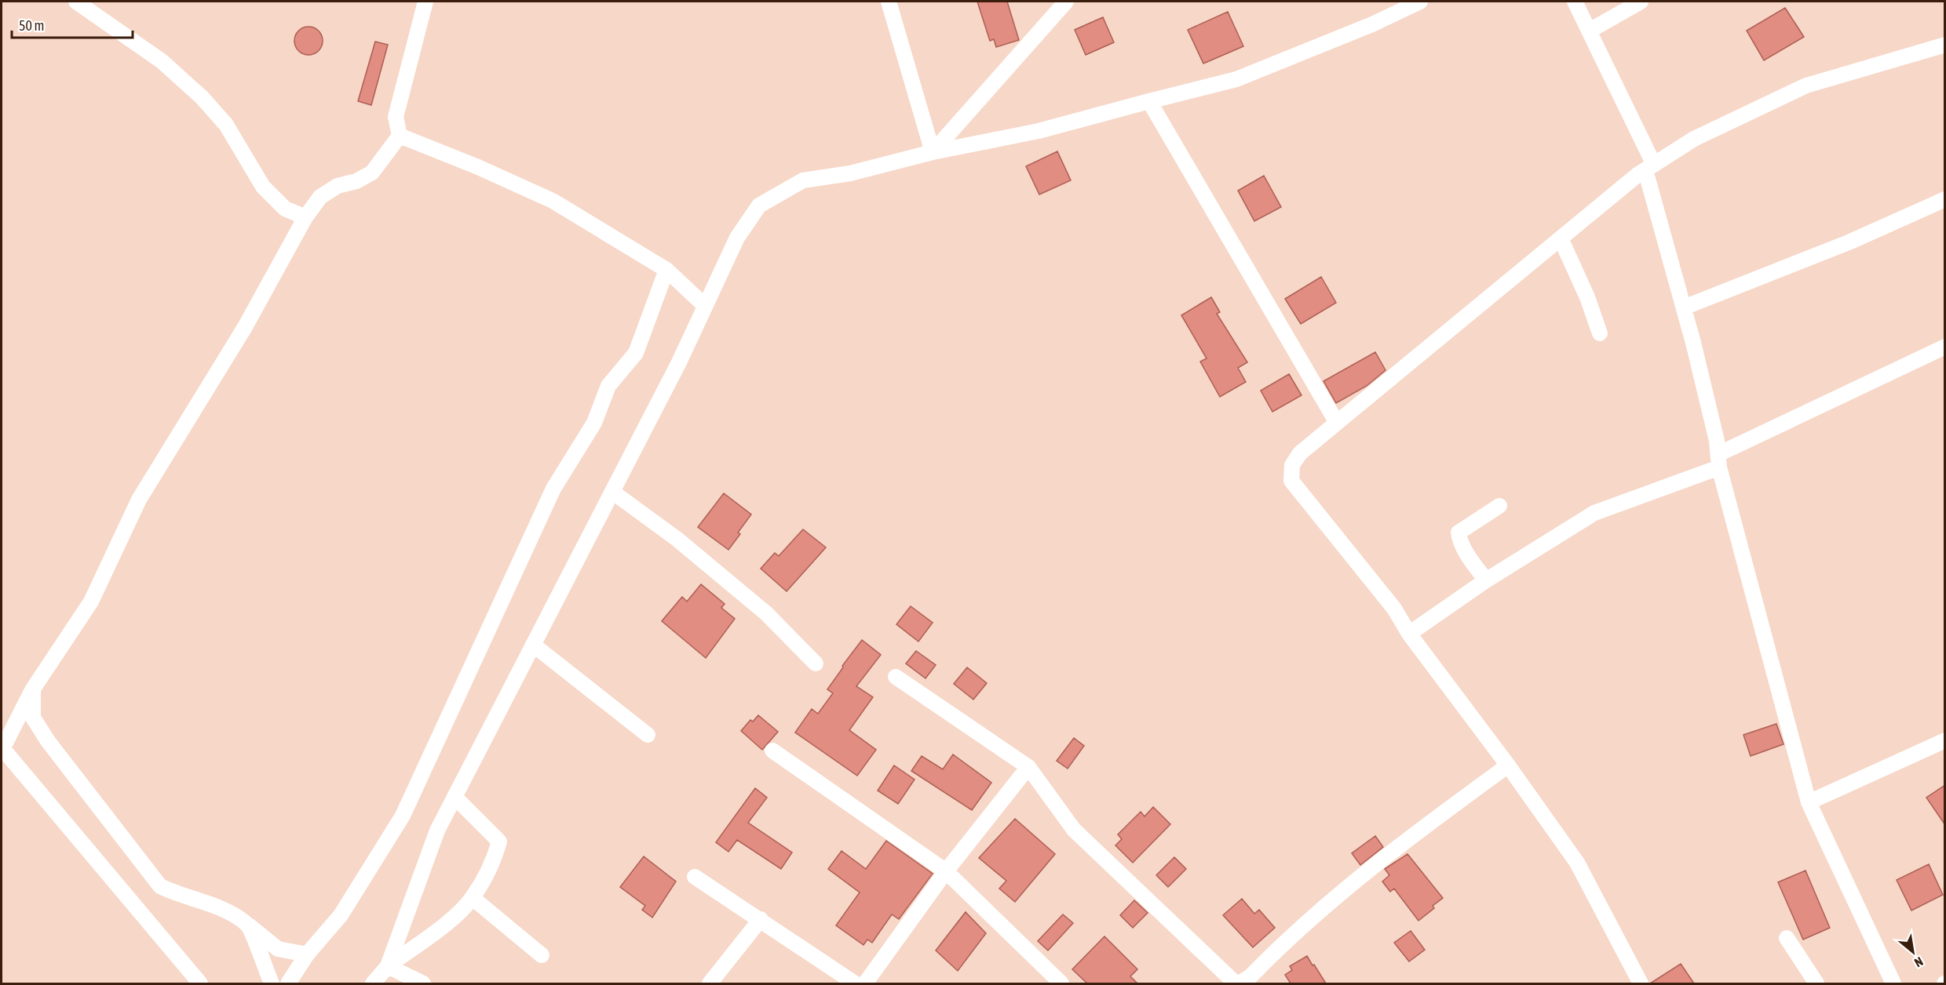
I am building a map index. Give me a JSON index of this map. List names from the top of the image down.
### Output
{
  "scale_bar": "50 m",
  "north": "bottom right"
}
